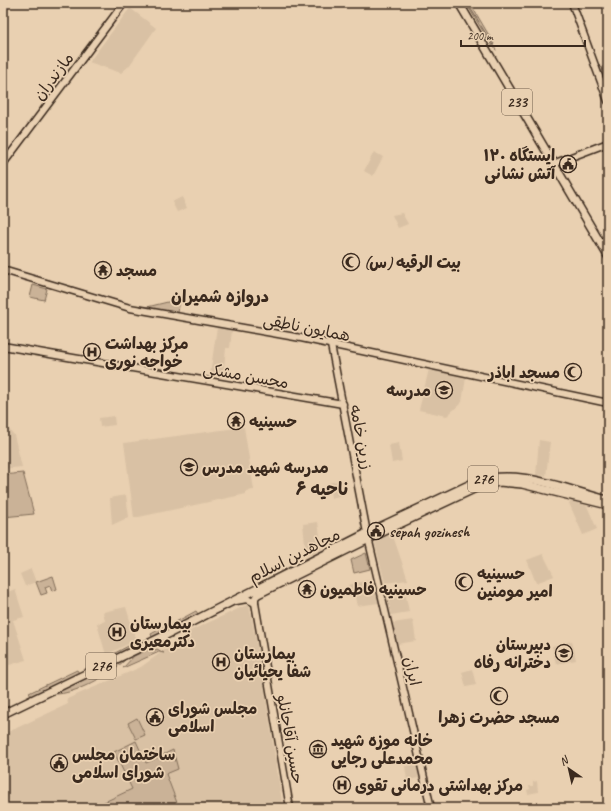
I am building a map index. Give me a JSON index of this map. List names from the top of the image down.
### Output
{
  "streets": {
    "main road": [
      "مازندران",
      "233",
      "همایون ناطقی",
      "محسن مشکی",
      "زرین خامه",
      "276",
      "مجاهدین اسلام",
      "ایران",
      "حسین آقاجانلو"
    ]
  },
  "crossings": [
    ["همایون ناطقی", "زرین خامه"],
    ["محسن مشکی", "زرین خامه"],
    ["زرین خامه", "مجاهدین اسلام"],
    ["زرین خامه", "ایران"],
    ["مجاهدین اسلام", "ایران"]
  ],
  "districts": ["دروازه شمیران", "ناحیه ۶"],
  "places": {
    "public building": [
      "ایستگاه ۱۲۰ آتش نشانی",
      "sepah gozinesh",
      "مجلس شورای اسلامی",
      "ساختمان مجلس شورای اسلامی"
    ],
    "mosque": [
      "بیت الرقیه (س)",
      "مسجد اباذر",
      "حسینیه امیر مومنین",
      "مسجد حضرت زهرا"
    ],
    "temple": ["مسجد", "حسینیه", "حسینیه فاطمیون"],
    "hospital": [
      "مرکز بهداشت خواجه نوری",
      "بیمارستان دکترمعیری",
      "بیمارستان شفا یحیائیان",
      "مرکز بهداشتی درمانی تقوی"
    ],
    "school or university": ["مدرسه", "مدرسه شهید مدرس", "دبیرستان دخترانه رفاه"],
    "museum": ["خانه موزه شهید محمدعلی رجایی"]
  },
  "scale_bar": "200 m",
  "north": "top left"
}
